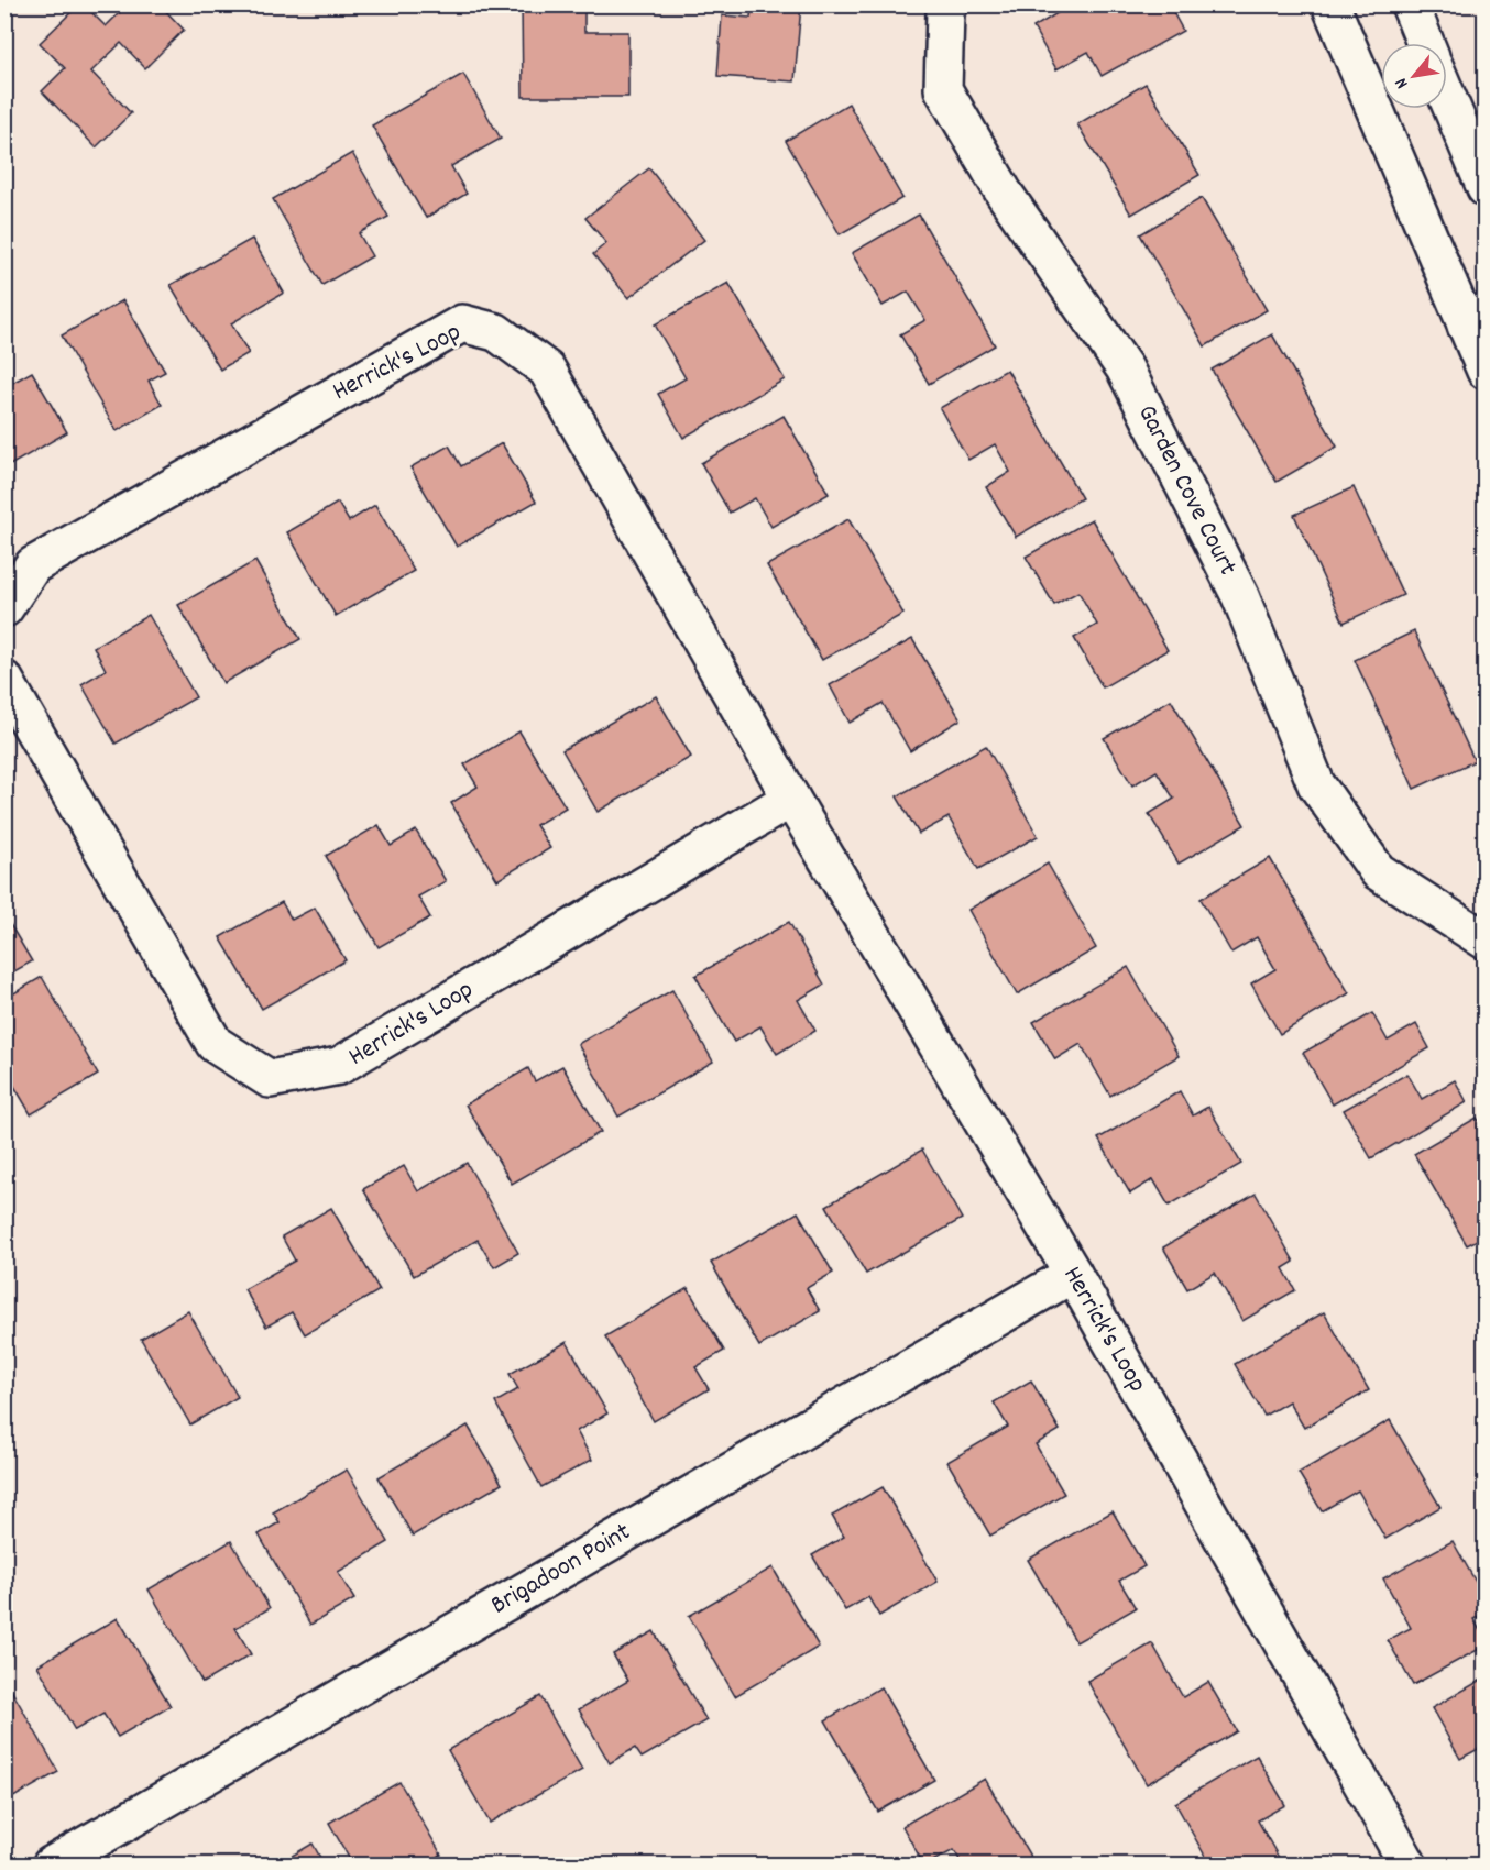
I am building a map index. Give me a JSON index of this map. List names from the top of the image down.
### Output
{
  "streets": {
    "street": ["Herrick's Loop", "Garden Cove Court", "Brigadoon Point"]
  },
  "crossings": [
    ["Herrick's Loop", "Brigadoon Point"]
  ],
  "north": "bottom left"
}
